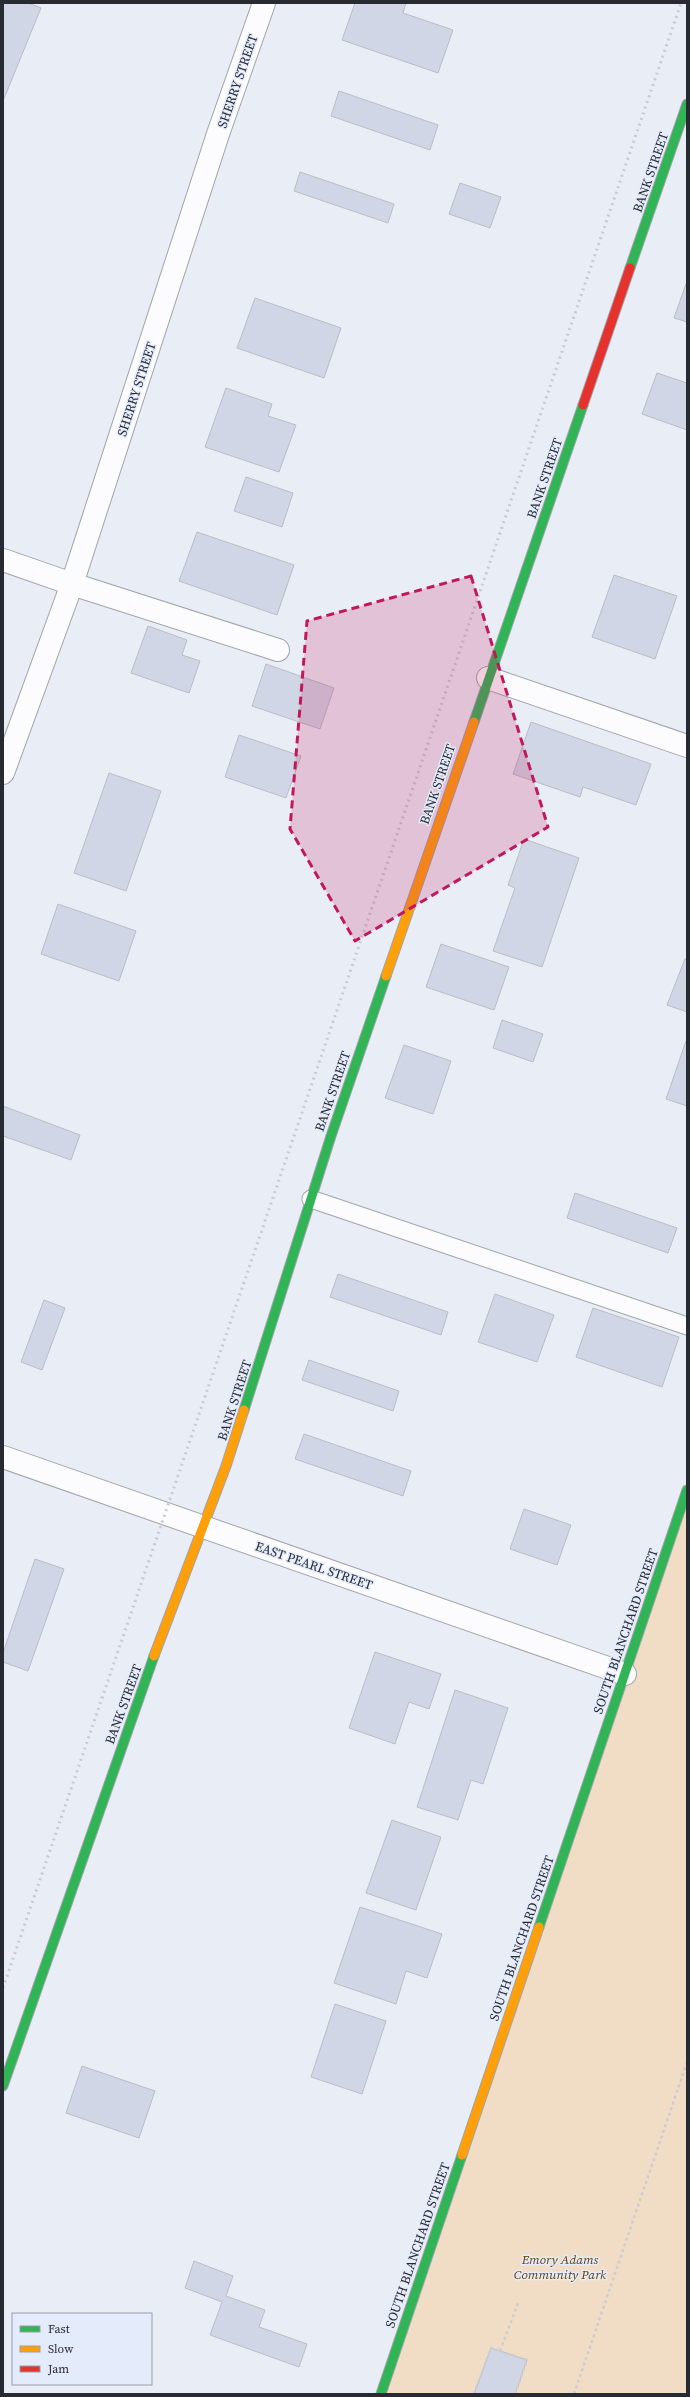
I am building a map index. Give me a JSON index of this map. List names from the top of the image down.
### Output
{
  "streets": {
    "street": [
      "SHERRY STREET",
      "BANK STREET",
      "EAST PEARL STREET",
      "SOUTH BLANCHARD STREET"
    ]
  },
  "crossings": [
    ["BANK STREET", "EAST PEARL STREET"],
    ["EAST PEARL STREET", "SOUTH BLANCHARD STREET"]
  ],
  "parks": ["Emory Adams Community Park"],
  "legend": ["Fast", "Slow", "Jam"]
}
